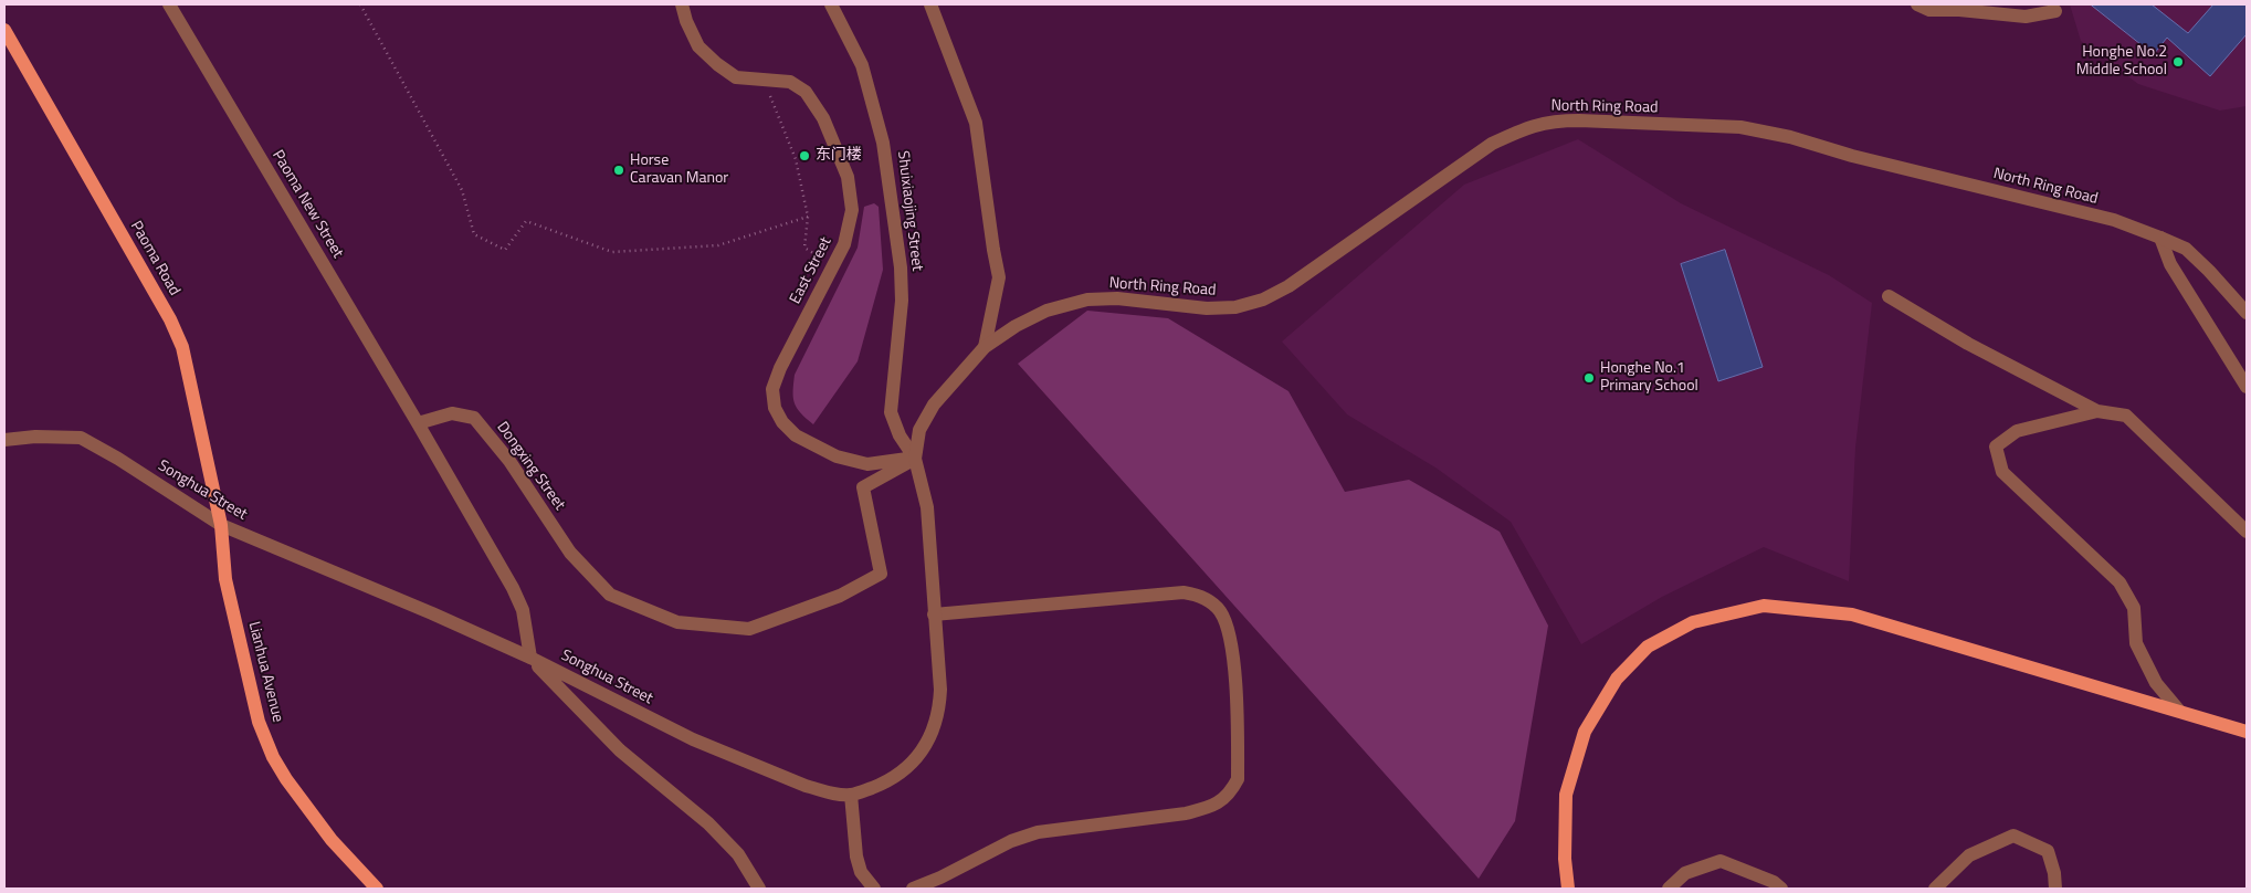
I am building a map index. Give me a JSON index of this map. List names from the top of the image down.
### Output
{
  "streets": {
    "main road": ["Paoma Road", "Lianhua Avenue"],
    "street": [
      "North Ring Road",
      "Paoma New Street",
      "Shuixiaojing Street",
      "East Street",
      "Dongxing Street",
      "Songhua Street"
    ]
  },
  "crossings": [
    ["North Ring Road", "Shuixiaojing Street"],
    ["North Ring Road", "East Street"],
    ["North Ring Road", "Dongxing Street"],
    ["North Ring Road", "Songhua Street"],
    ["Paoma New Street", "Dongxing Street"],
    ["Shuixiaojing Street", "East Street"],
    ["Shuixiaojing Street", "Dongxing Street"],
    ["Shuixiaojing Street", "Songhua Street"],
    ["Paoma Road", "Songhua Street"],
    ["Paoma Road", "Lianhua Avenue"],
    ["East Street", "Dongxing Street"],
    ["East Street", "Songhua Street"],
    ["Dongxing Street", "Songhua Street"],
    ["Songhua Street", "Lianhua Avenue"]
  ],
  "places": [
    "Honghe No.2 Middle School",
    "东门楼",
    "Horse Caravan Manor",
    "Honghe No.1 Primary School"
  ]
}
